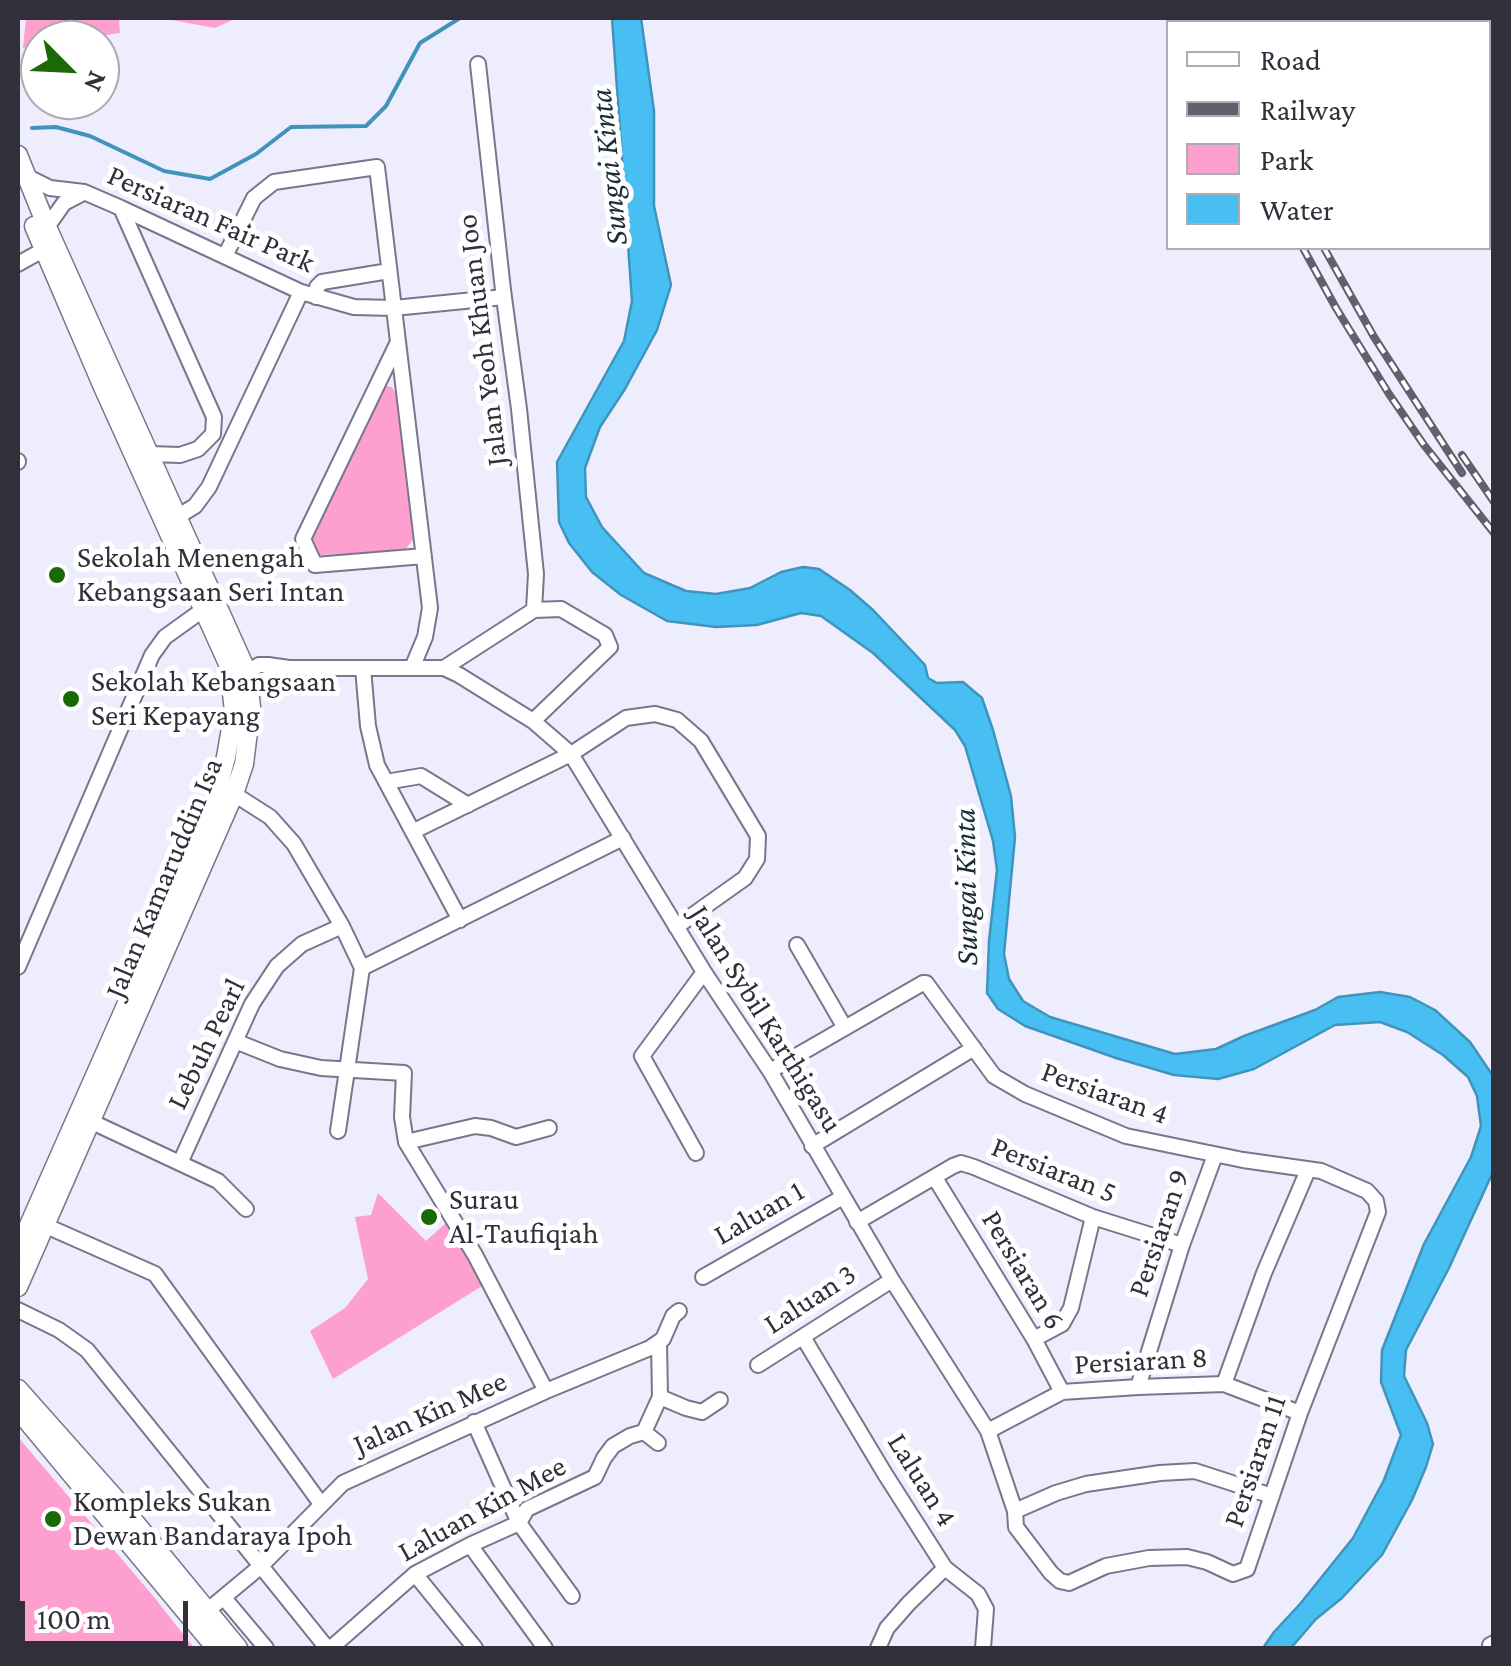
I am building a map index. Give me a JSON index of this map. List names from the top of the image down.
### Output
{
  "streets": {
    "main road": ["Jalan Kamaruddin Isa"],
    "street": [
      "Persiaran Fair Park",
      "Jalan Yeoh Khuan Joo",
      "Jalan Sybil Karthigasu",
      "Lebuh Pearl",
      "Persiaran 4",
      "Persiaran 5",
      "Laluan 1",
      "Persiaran 9",
      "Persiaran 6",
      "Laluan 3",
      "Persiaran 8",
      "Jalan Kin Mee",
      "Persiaran 11",
      "Laluan 4",
      "Laluan Kin Mee"
    ]
  },
  "crossings": [
    ["Persiaran Fair Park", "Jalan Yeoh Khuan Joo"],
    ["Persiaran Fair Park", "Jalan Kamaruddin Isa"],
    ["Jalan Sybil Karthigasu", "Persiaran 5"],
    ["Jalan Sybil Karthigasu", "Laluan 1"],
    ["Jalan Sybil Karthigasu", "Laluan 3"],
    ["Jalan Sybil Karthigasu", "Persiaran 8"],
    ["Jalan Sybil Karthigasu", "Persiaran 11"],
    ["Persiaran 4", "Persiaran 9"],
    ["Persiaran 4", "Persiaran 11"],
    ["Persiaran 5", "Persiaran 9"],
    ["Persiaran 5", "Persiaran 6"],
    ["Persiaran 9", "Persiaran 8"],
    ["Persiaran 6", "Persiaran 8"],
    ["Laluan 3", "Laluan 4"],
    ["Persiaran 8", "Persiaran 11"]
  ],
  "water": ["Sungai Kinta"],
  "places": [
    "Sekolah Menengah Kebangsaan Seri Intan",
    "Sekolah Kebangsaan Seri Kepayang",
    "Surau Al-Taufiqiah",
    "Kompleks Sukan Dewan Bandaraya Ipoh"
  ],
  "legend": [
    "Road",
    "Railway",
    "Park",
    "Water"
  ],
  "scale_bar": "100 m",
  "north": "bottom right"
}
